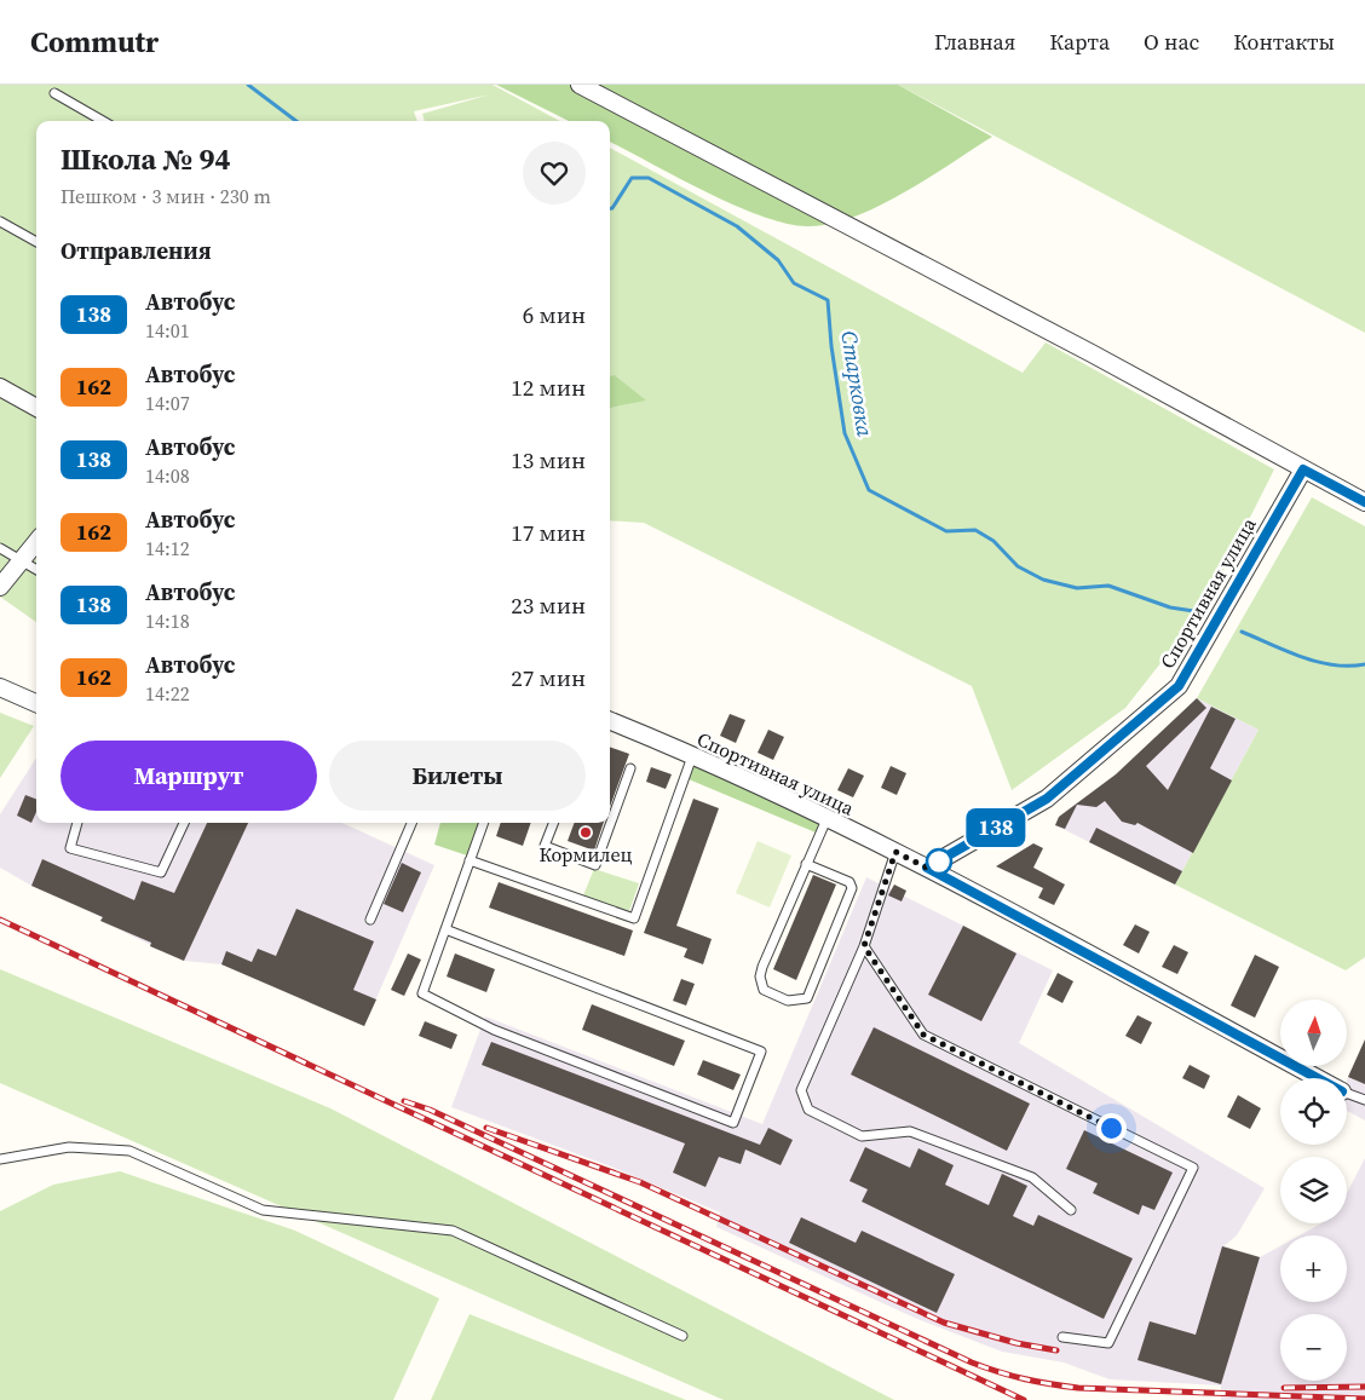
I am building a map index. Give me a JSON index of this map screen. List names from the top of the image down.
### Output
{
  "streets": {
    "street": ["Спортивная улица"]
  },
  "water": ["Старковка"],
  "places": ["Кормилец"],
  "lines": ["bus line 138"],
  "north": "top",
  "page": {
    "header": "Commutr",
    "nav": [
      "Главная",
      "Карта",
      "О нас",
      "Контакты"
    ],
    "on_map": "138",
    "heading": [
      ["Школа № 94", "Пешком · 3 мин · 230 m"],
      "Отправления"
    ],
    "list": [
      {
        "mark": "138",
        "name": "Автобус",
        "note": "14:01",
        "value": "6 мин"
      },
      {
        "mark": "162",
        "name": "Автобус",
        "note": "14:07",
        "value": "12 мин"
      },
      {
        "mark": "138",
        "name": "Автобус",
        "note": "14:08",
        "value": "13 мин"
      },
      {
        "mark": "162",
        "name": "Автобус",
        "note": "14:12",
        "value": "17 мин"
      },
      {
        "mark": "138",
        "name": "Автобус",
        "note": "14:18",
        "value": "23 мин"
      },
      {
        "mark": "162",
        "name": "Автобус",
        "note": "14:22",
        "value": "27 мин"
      }
    ],
    "buttons": ["Маршрут", "Билеты"],
    "map_buttons": ["+", "−"]
  }
}
